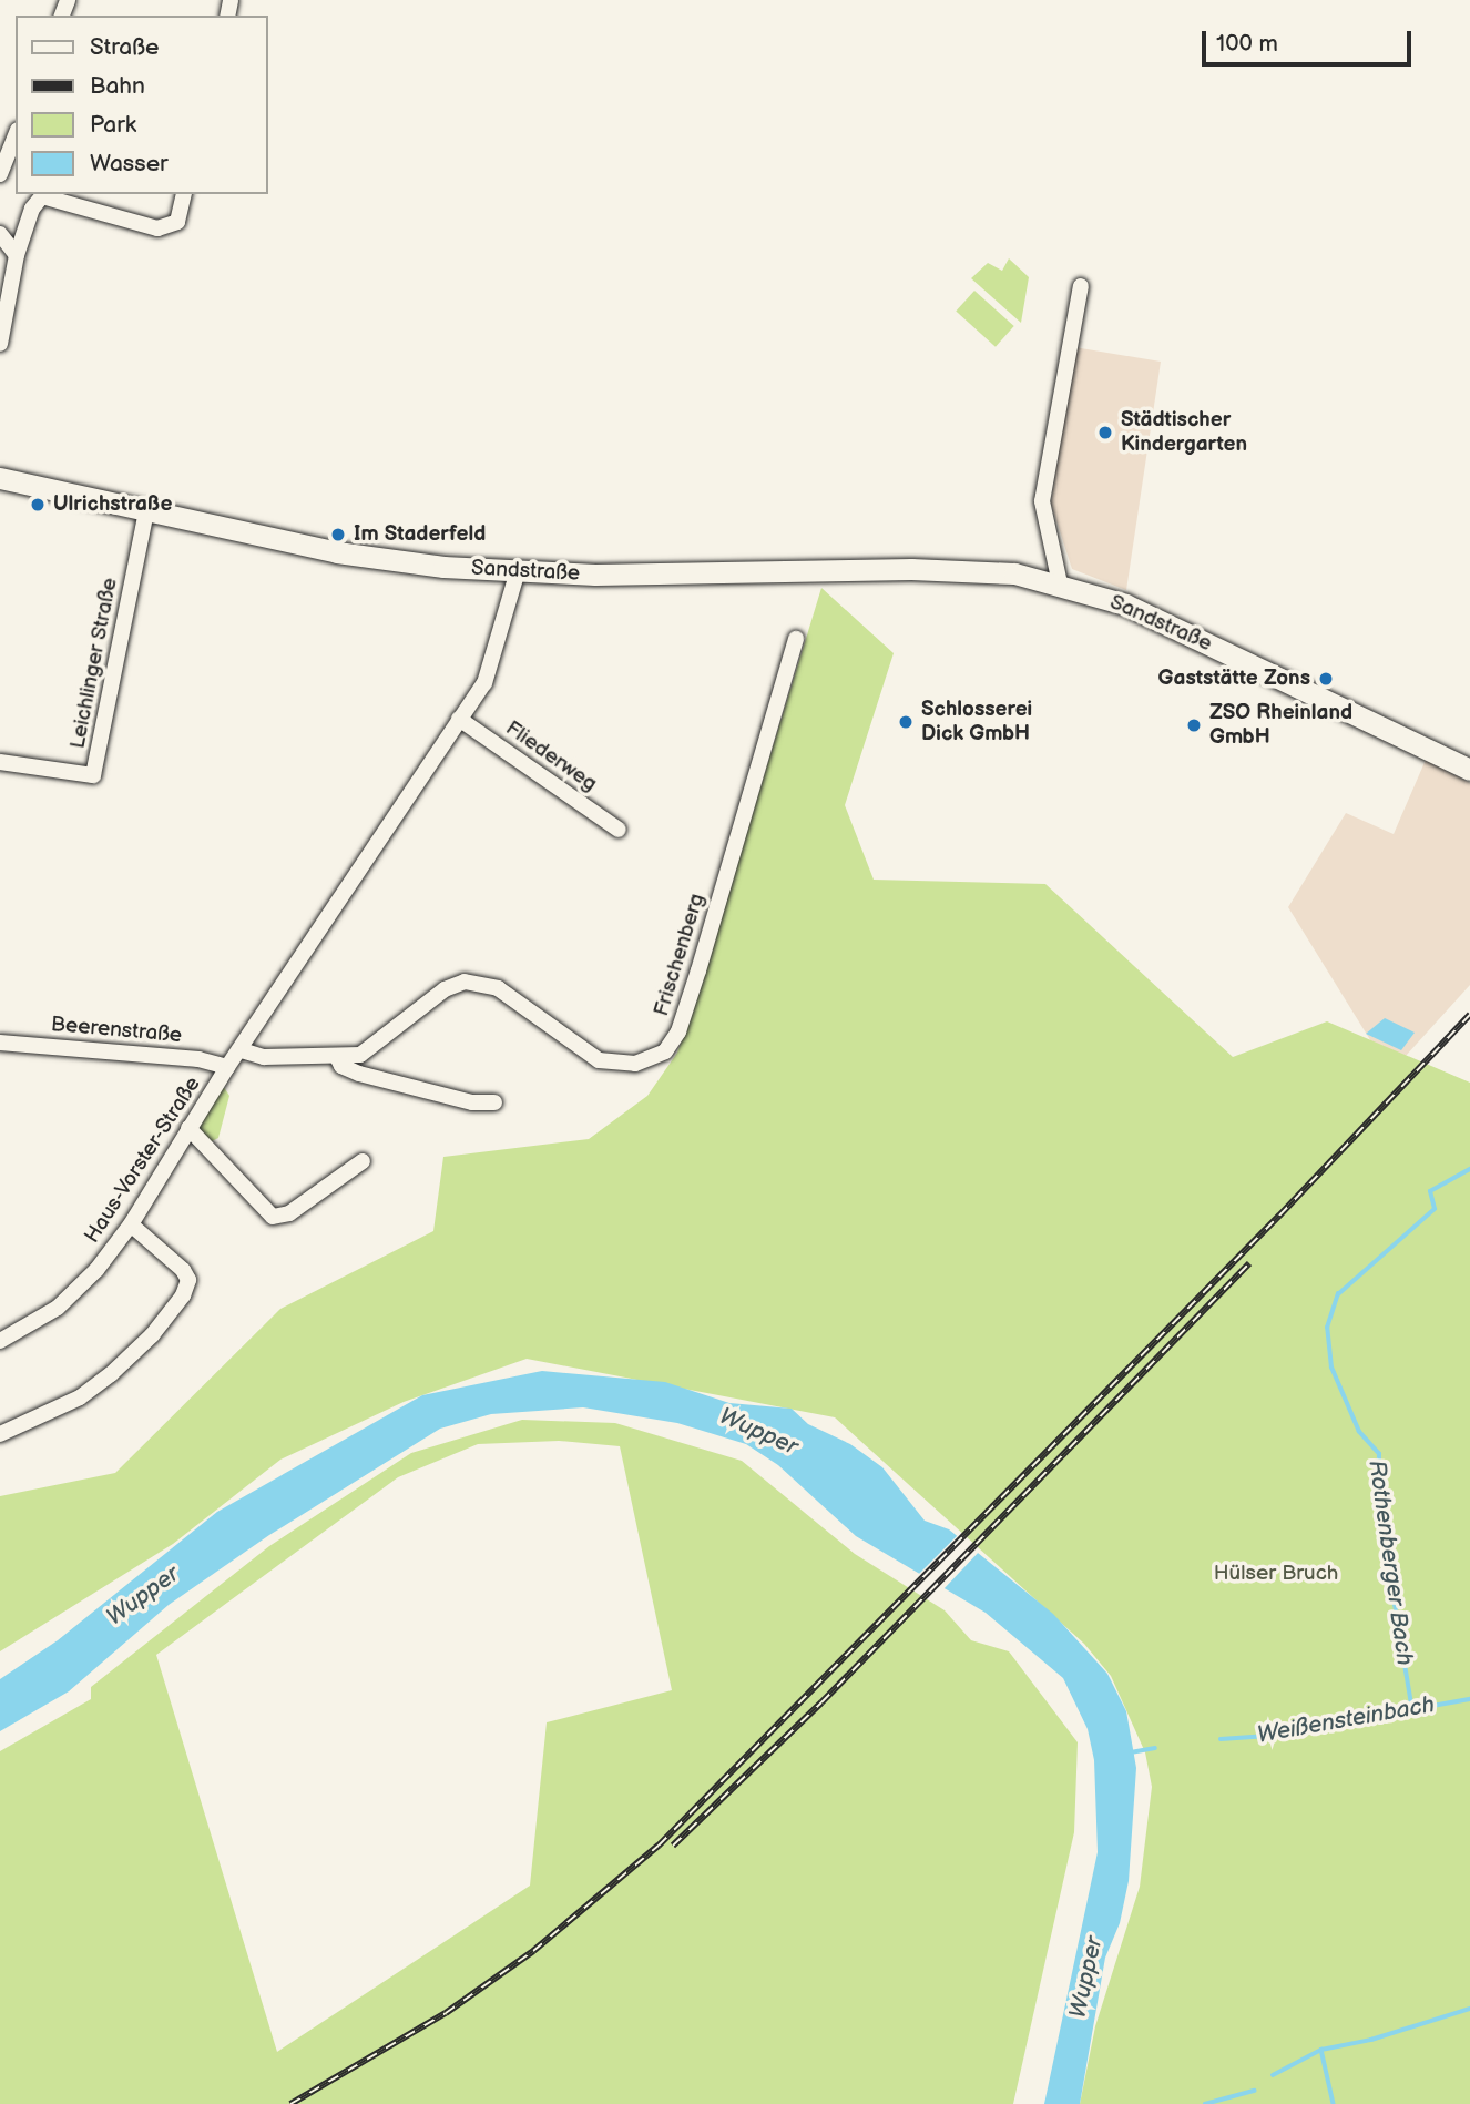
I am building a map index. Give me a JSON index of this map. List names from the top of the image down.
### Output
{
  "streets": {
    "street": [
      "Sandstraße",
      "Leichlinger Straße",
      "Fliederweg",
      "Frischenberg",
      "Beerenstraße",
      "Haus-Vorster-Straße"
    ]
  },
  "crossings": [
    ["Sandstraße", "Leichlinger Straße"],
    ["Frischenberg", "Haus-Vorster-Straße"],
    ["Beerenstraße", "Haus-Vorster-Straße"]
  ],
  "water": ["Wupper", "Rothenberger Bach", "Weißensteinbach"],
  "parks": ["Hülser Bruch"],
  "places": [
    "Städtischer Kindergarten",
    "Ulrichstraße",
    "Im Staderfeld",
    "Gaststätte Zons",
    "Schlosserei Dick GmbH",
    "ZSO Rheinland GmbH"
  ],
  "legend": [
    "Straße",
    "Bahn",
    "Park",
    "Wasser"
  ],
  "scale_bar": "100 m"
}
